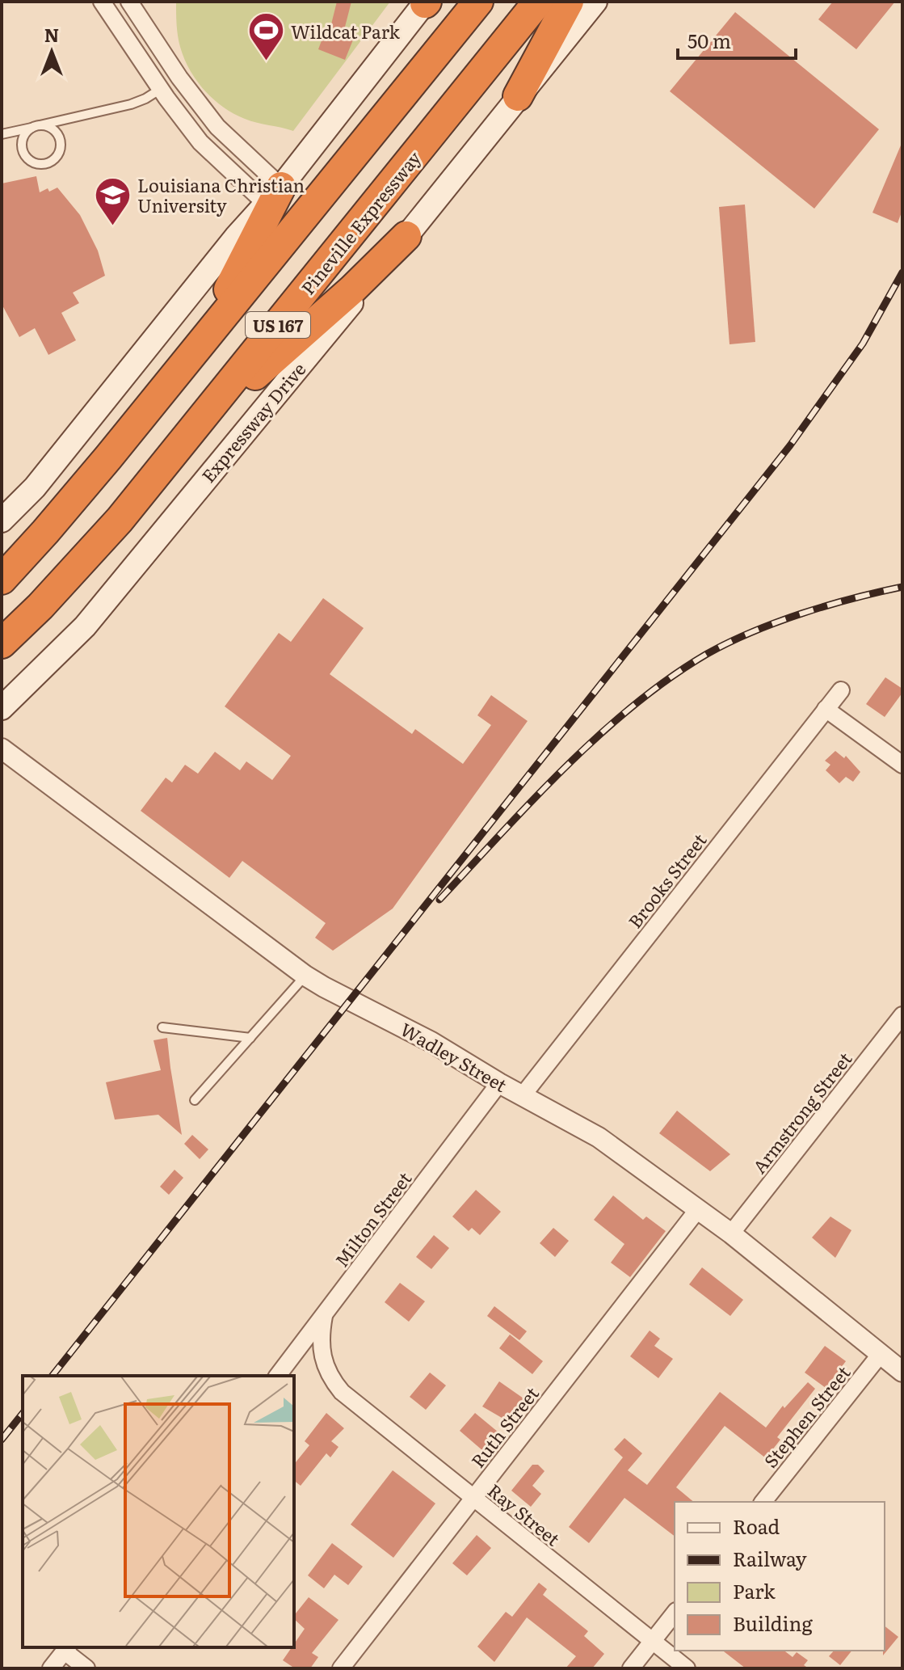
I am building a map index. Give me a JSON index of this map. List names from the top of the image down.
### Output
{
  "streets": {
    "highway": ["Pineville Expressway", "US 167"],
    "main road": ["Expressway Drive"],
    "street": [
      "Brooks Street",
      "Wadley Street",
      "Armstrong Street",
      "Milton Street",
      "Stephen Street",
      "Ruth Street",
      "Ray Street"
    ]
  },
  "crossings": [
    ["Brooks Street", "Wadley Street"],
    ["Wadley Street", "Armstrong Street"],
    ["Wadley Street", "Milton Street"],
    ["Wadley Street", "Stephen Street"],
    ["Wadley Street", "Ruth Street"],
    ["Milton Street", "Ray Street"],
    ["Ruth Street", "Ray Street"]
  ],
  "places": {
    "sports": ["Wildcat Park"],
    "school or university": ["Louisiana Christian University"]
  },
  "legend": [
    "Road",
    "Railway",
    "Park",
    "Building"
  ],
  "scale_bar": "50 m",
  "north": "top"
}
